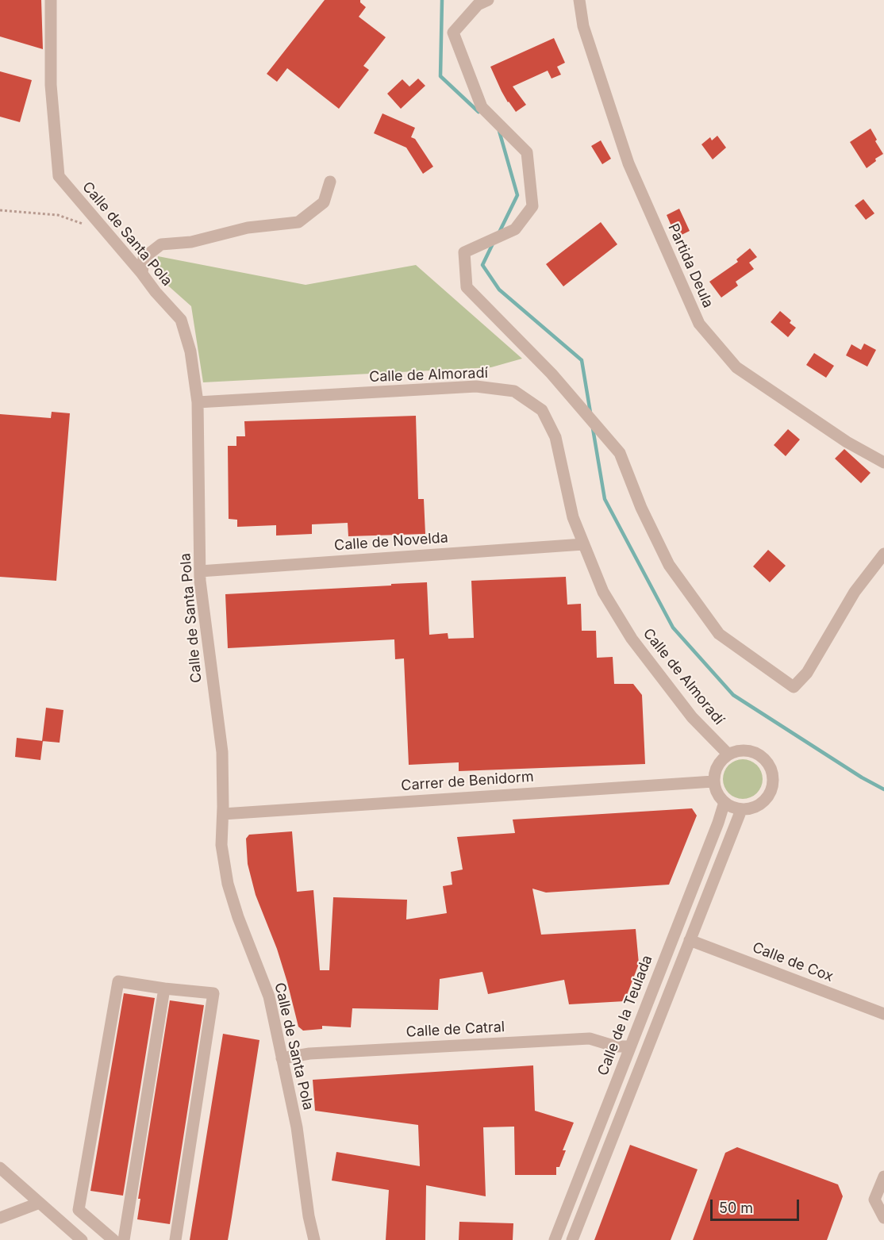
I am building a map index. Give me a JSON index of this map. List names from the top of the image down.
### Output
{
  "streets": {
    "street": [
      "Calle de Santa Pola",
      "Partida Deula",
      "Calle de Almoradí",
      "Calle de Novelda",
      "Carrer de Benidorm",
      "Calle de Cox",
      "Calle de la Teulada",
      "Calle de Catral"
    ]
  },
  "crossings": [
    ["Calle de Santa Pola", "Calle de Almoradí"],
    ["Calle de Santa Pola", "Calle de Novelda"],
    ["Calle de Santa Pola", "Carrer de Benidorm"],
    ["Calle de Santa Pola", "Calle de Catral"],
    ["Calle de Almoradí", "Calle de Novelda"],
    ["Calle de Almoradí", "Carrer de Benidorm"],
    ["Calle de Almoradí", "Calle de la Teulada"],
    ["Carrer de Benidorm", "Calle de la Teulada"],
    ["Calle de la Teulada", "Calle de Catral"]
  ],
  "scale_bar": "50 m"
}
